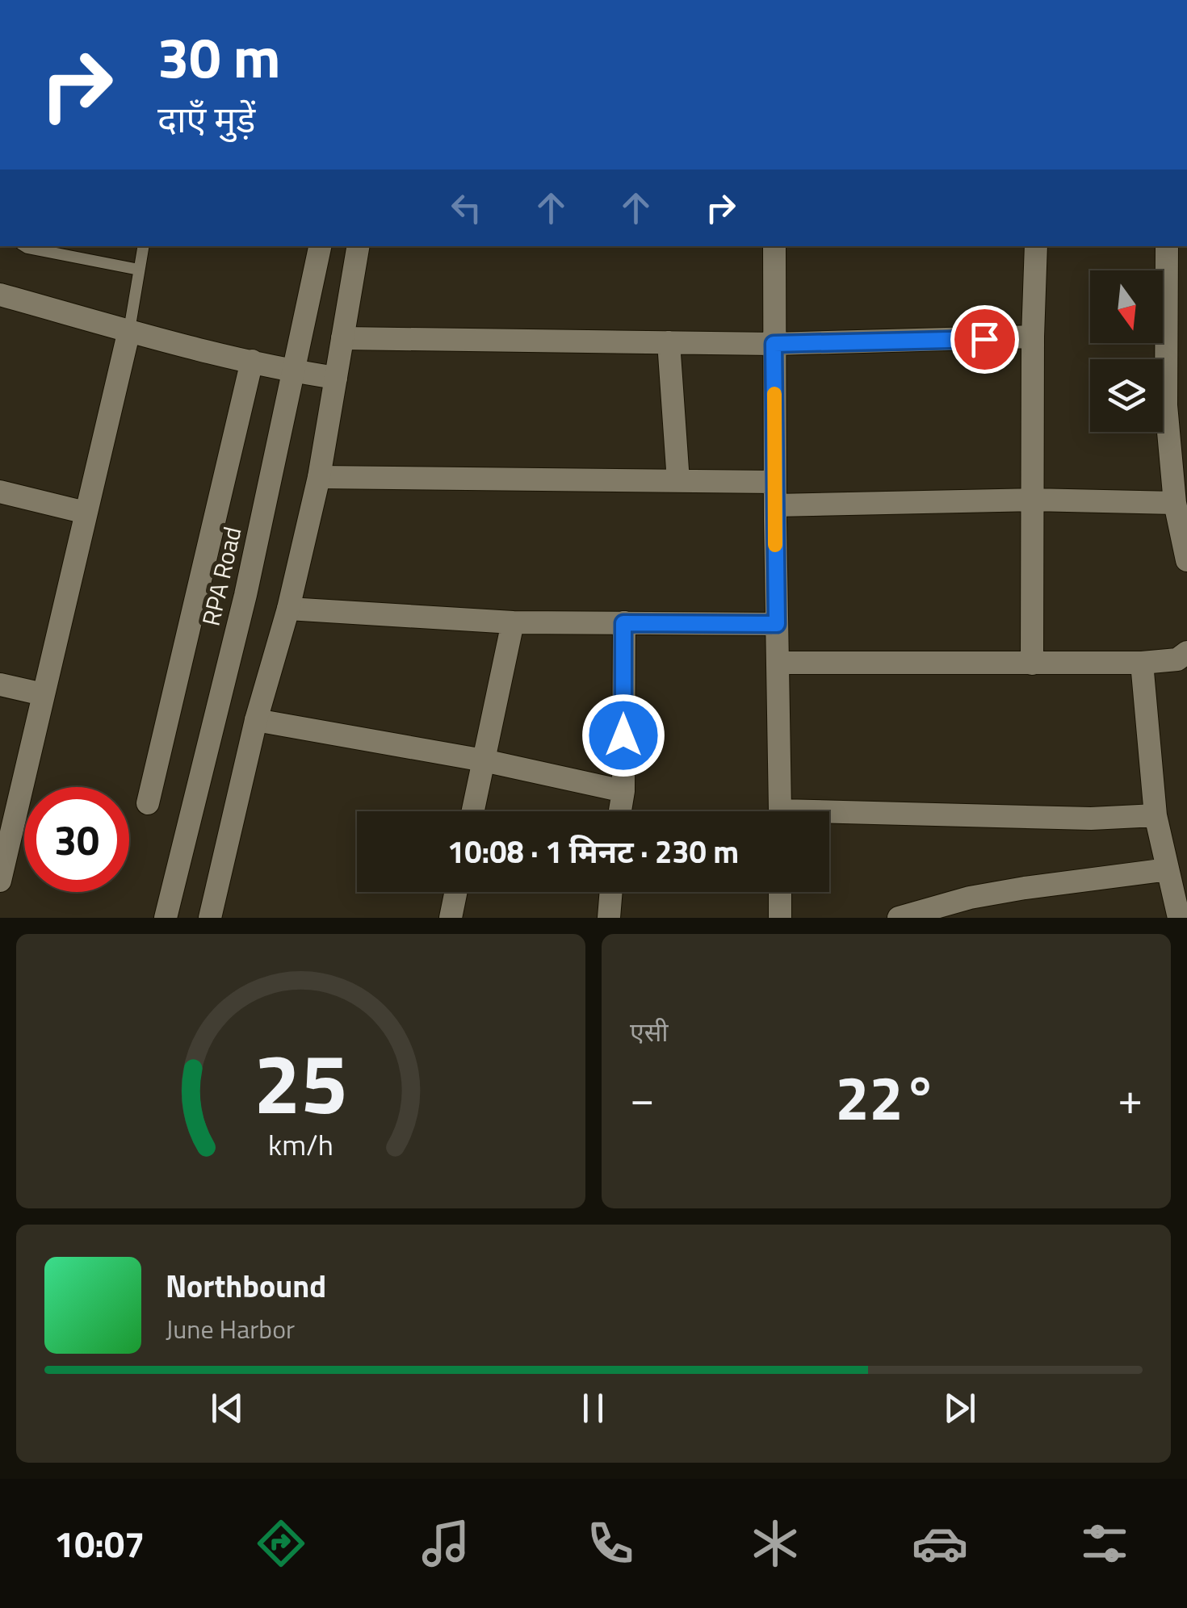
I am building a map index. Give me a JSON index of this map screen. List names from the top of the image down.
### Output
{
  "streets": {
    "street": ["RPA Road"]
  },
  "north": "bottom",
  "page": {
    "turn": ["30 m", "दाएँ मुड़ें"],
    "limit": "30",
    "trip": "10:08 · 1 मिनट · 230 m",
    "tile": "एसी",
    "heat": ["−", "22°", "+"],
    "song": ["Northbound", "June Harbor"],
    "tabs": "10:07",
    "gauge": ["25", "km/h"]
  }
}
